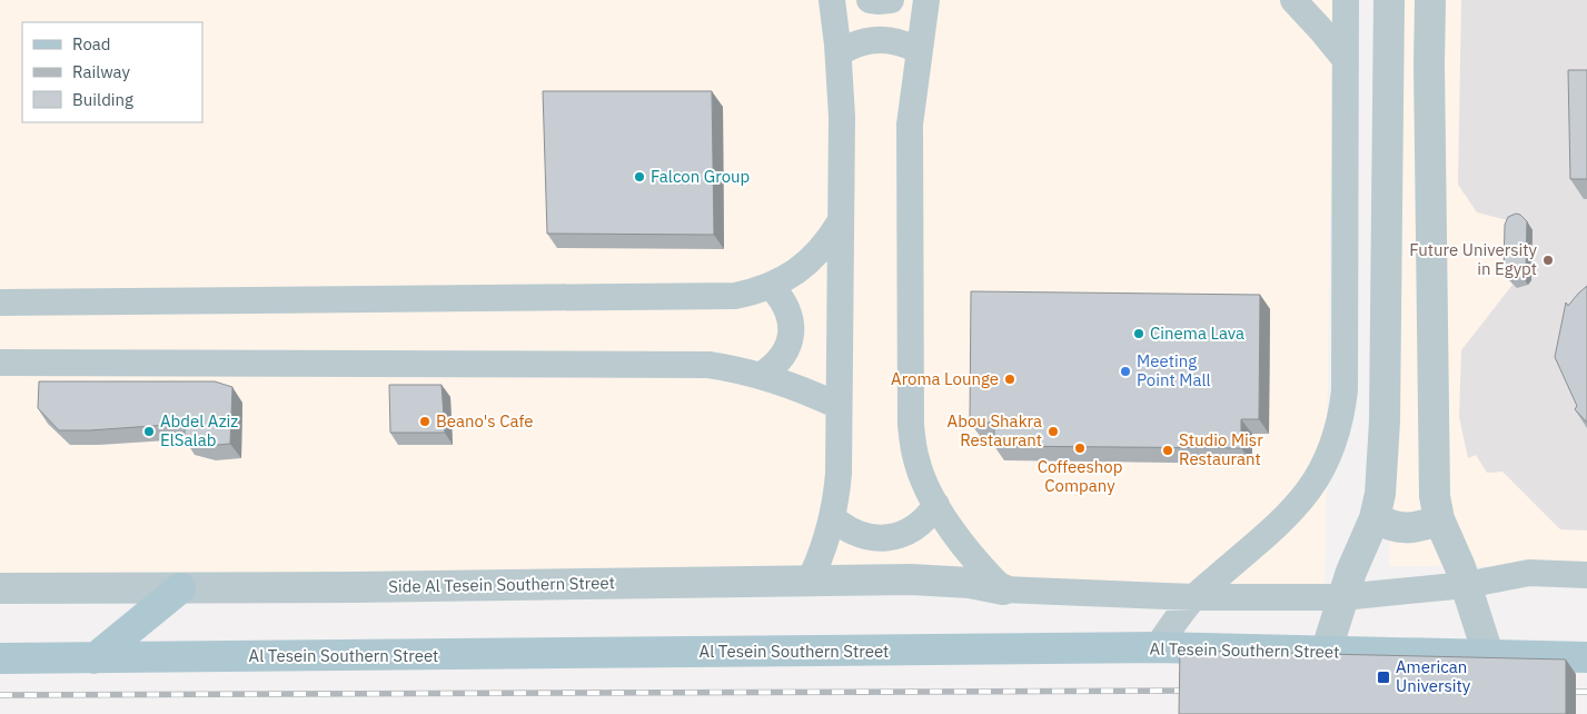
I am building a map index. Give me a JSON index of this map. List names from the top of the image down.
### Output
{
  "streets": {
    "main road": ["Al Tesein Southern Street"],
    "street": ["Side Al Tesein Southern Street"]
  },
  "places": {
    "other": [
      "Falcon Group",
      "Future University in Egypt",
      "Cinema Lava",
      "Meeting Point Mall",
      "Aroma Lounge",
      "Beano's Cafe",
      "Abdel Aziz ElSalab",
      "Abou Shakra Restaurant",
      "Coffeeshop Company",
      "Studio Misr Restaurant"
    ],
    "transit": ["American University"]
  },
  "legend": ["Road", "Railway", "Building"]
}
